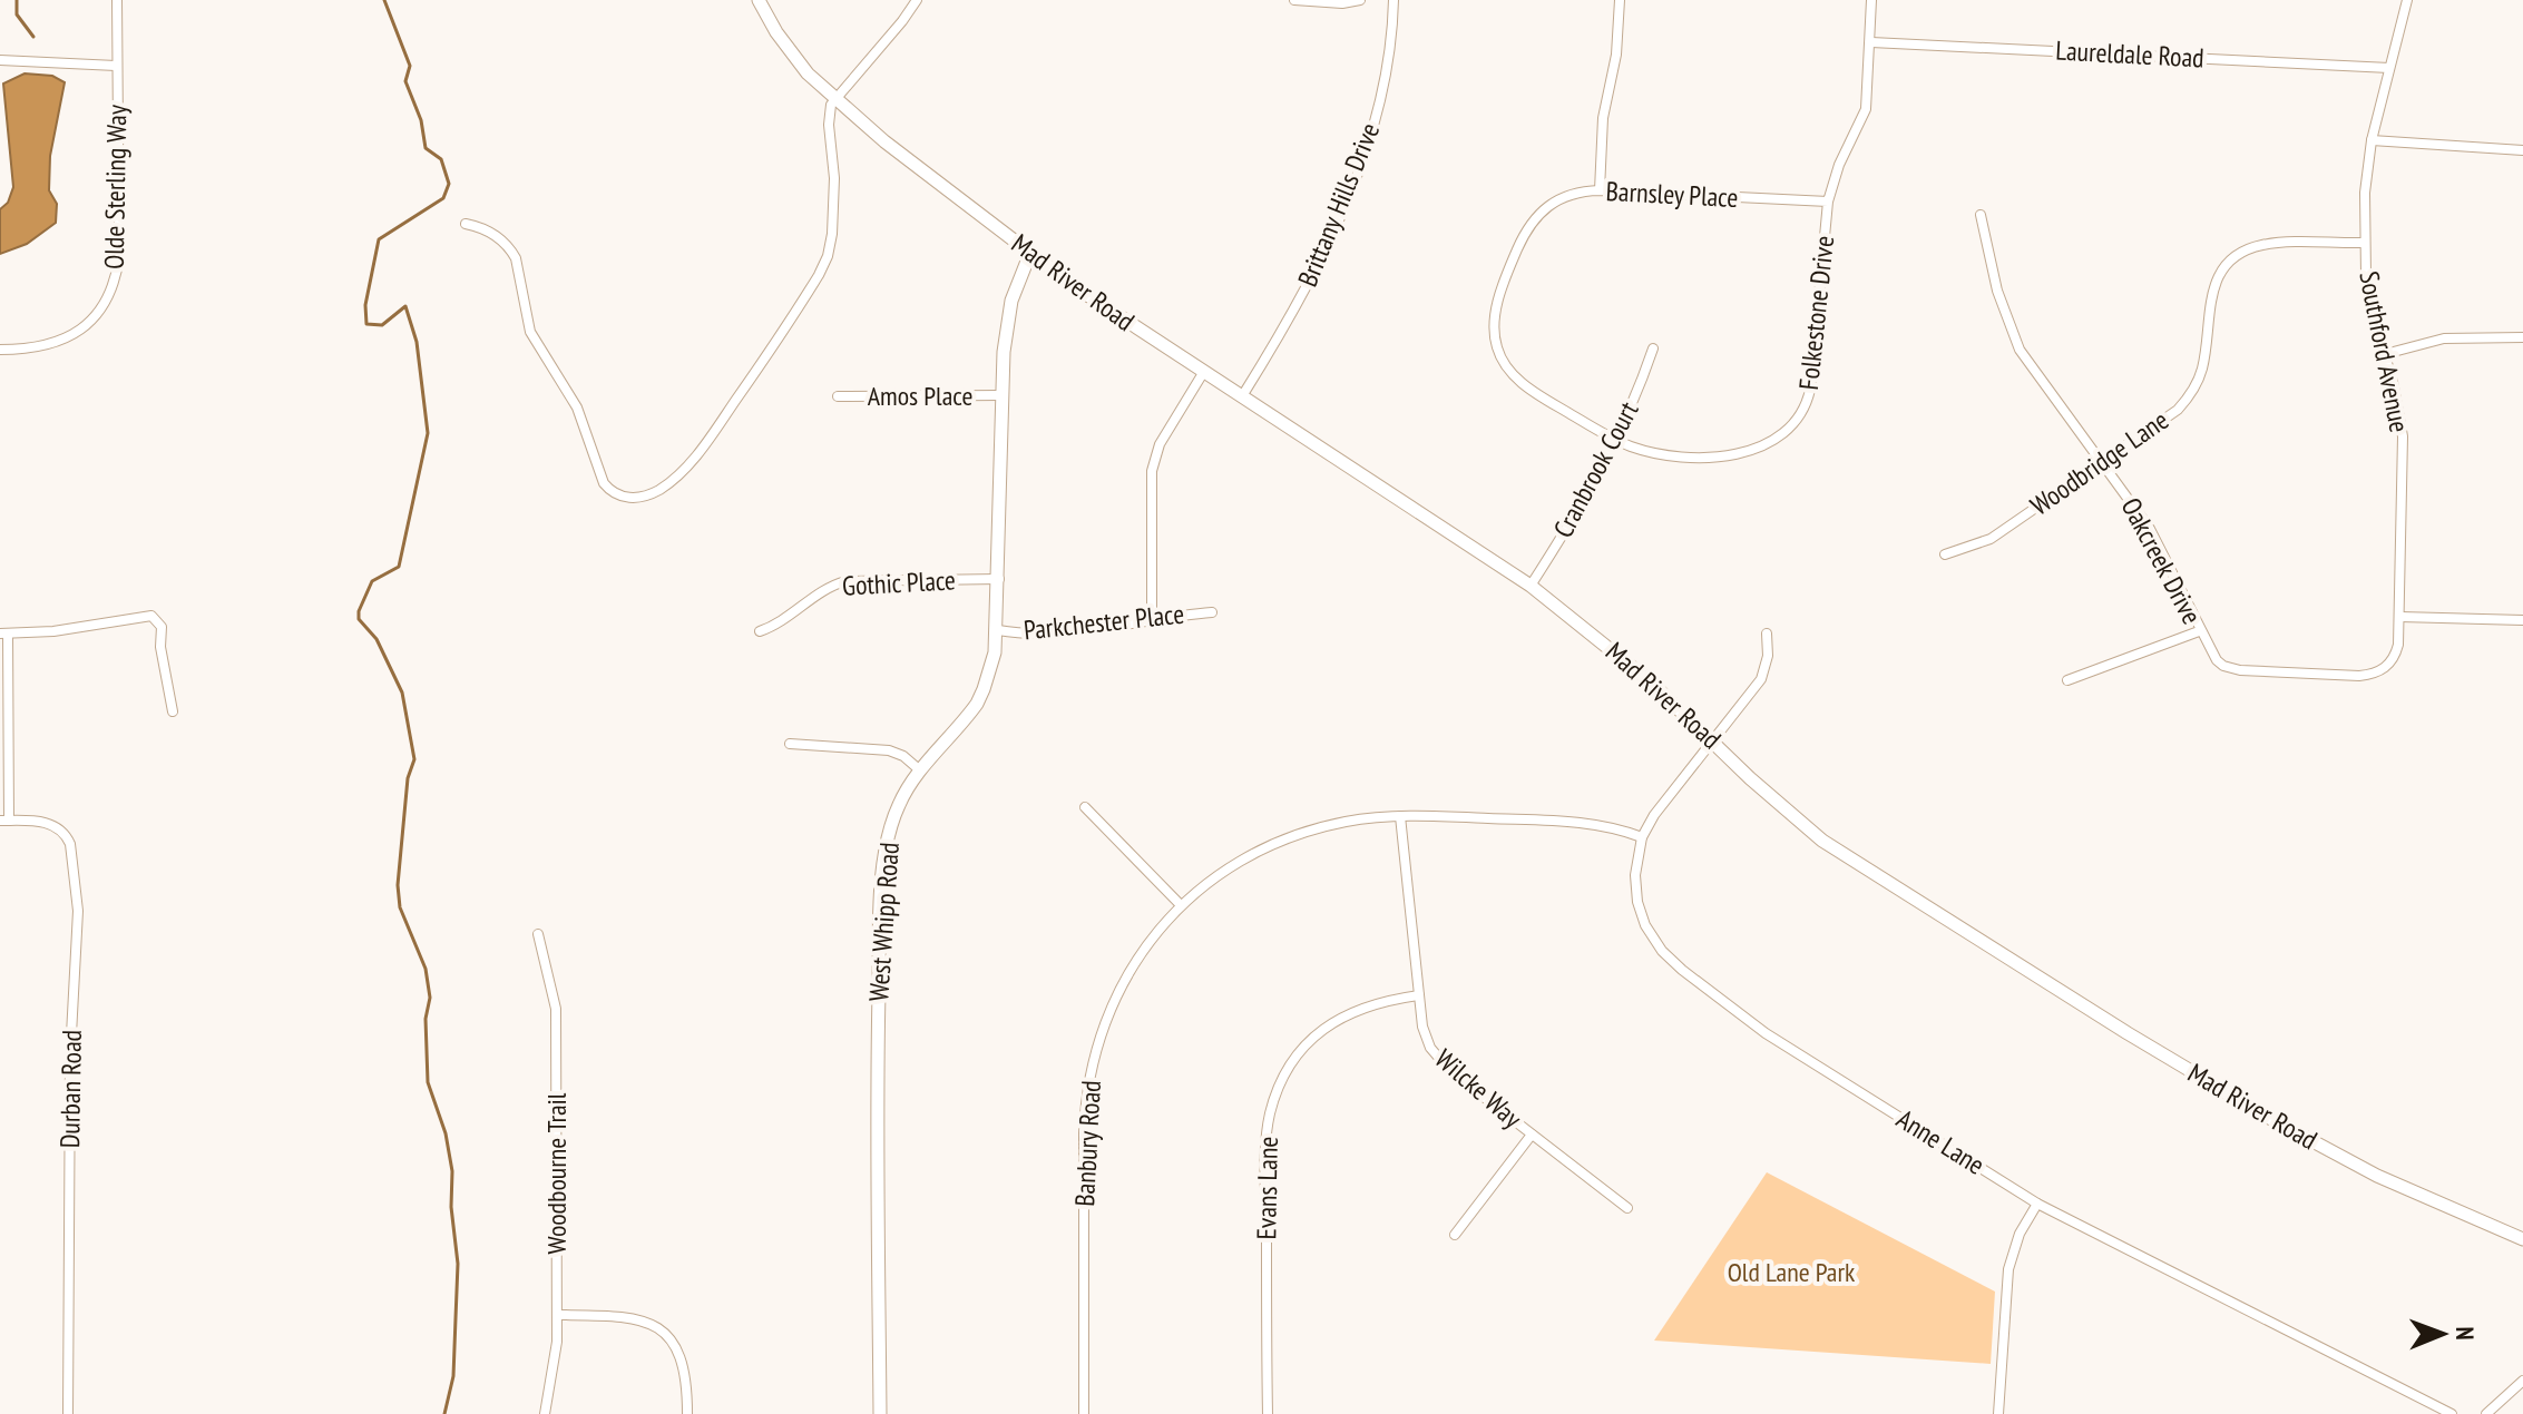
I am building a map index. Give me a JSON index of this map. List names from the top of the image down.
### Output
{
  "streets": {
    "street": [
      "Laureldale Road",
      "Olde Sterling Way",
      "Barnsley Place",
      "Brittany Hills Drive",
      "Mad River Road",
      "Folkestone Drive",
      "Southford Avenue",
      "Amos Place",
      "Woodbridge Lane",
      "Cranbrook Court",
      "Oakcreek Drive",
      "Gothic Place",
      "Parkchester Place",
      "West Whipp Road",
      "Durban Road",
      "Wilcke Way",
      "Anne Lane",
      "Banbury Road",
      "Woodbourne Trail",
      "Evans Lane"
    ]
  },
  "crossings": [
    ["Laureldale Road", "Folkestone Drive"],
    ["Laureldale Road", "Southford Avenue"],
    ["Barnsley Place", "Folkestone Drive"],
    ["Brittany Hills Drive", "Mad River Road"],
    ["Mad River Road", "Cranbrook Court"],
    ["Mad River Road", "West Whipp Road"],
    ["Mad River Road", "Anne Lane"],
    ["Folkestone Drive", "Cranbrook Court"],
    ["Southford Avenue", "Woodbridge Lane"],
    ["Southford Avenue", "Oakcreek Drive"],
    ["Amos Place", "West Whipp Road"],
    ["Woodbridge Lane", "Oakcreek Drive"],
    ["Gothic Place", "West Whipp Road"],
    ["Parkchester Place", "West Whipp Road"],
    ["Wilcke Way", "Banbury Road"],
    ["Wilcke Way", "Evans Lane"],
    ["Anne Lane", "Banbury Road"]
  ],
  "parks": ["Old Lane Park"],
  "north": "right"
}
